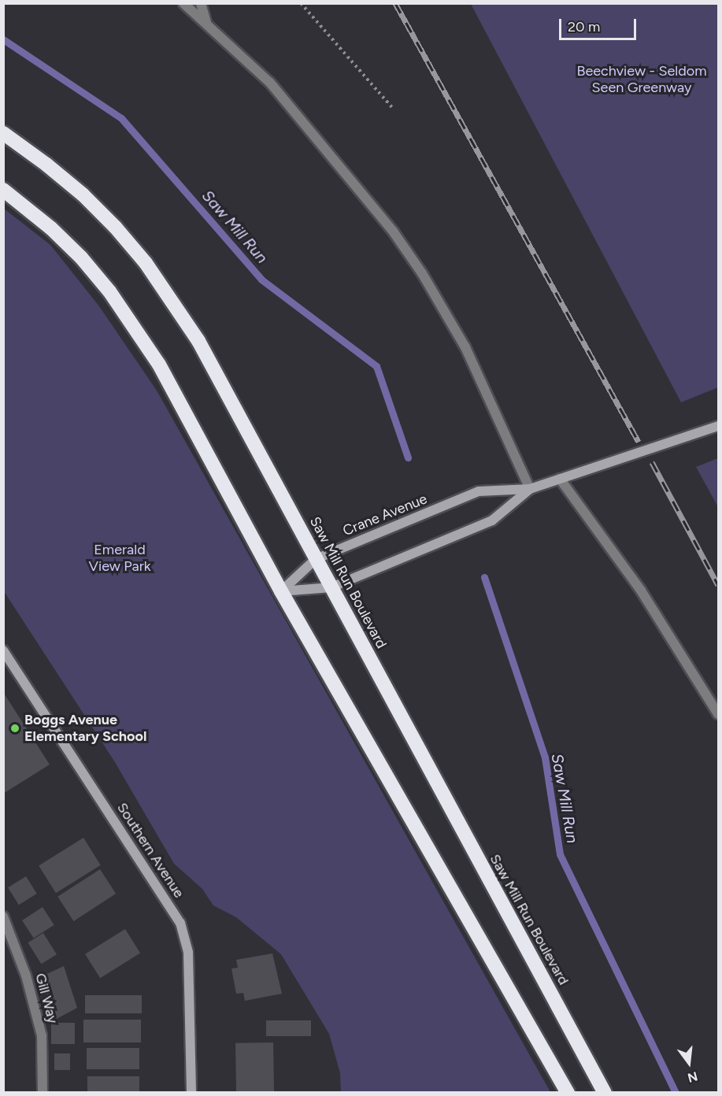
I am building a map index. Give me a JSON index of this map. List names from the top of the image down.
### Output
{
  "streets": {
    "highway": ["Saw Mill Run Boulevard"],
    "street": ["Crane Avenue", "Southern Avenue"],
    "lane": ["Gill Way"]
  },
  "crossings": [
    ["Crane Avenue", "Saw Mill Run Boulevard"]
  ],
  "water": ["Saw Mill Run"],
  "parks": ["Beechview - Seldom Seen Greenway", "Emerald View Park"],
  "places": ["Boggs Avenue Elementary School"],
  "scale_bar": "20 m",
  "north": "bottom"
}
